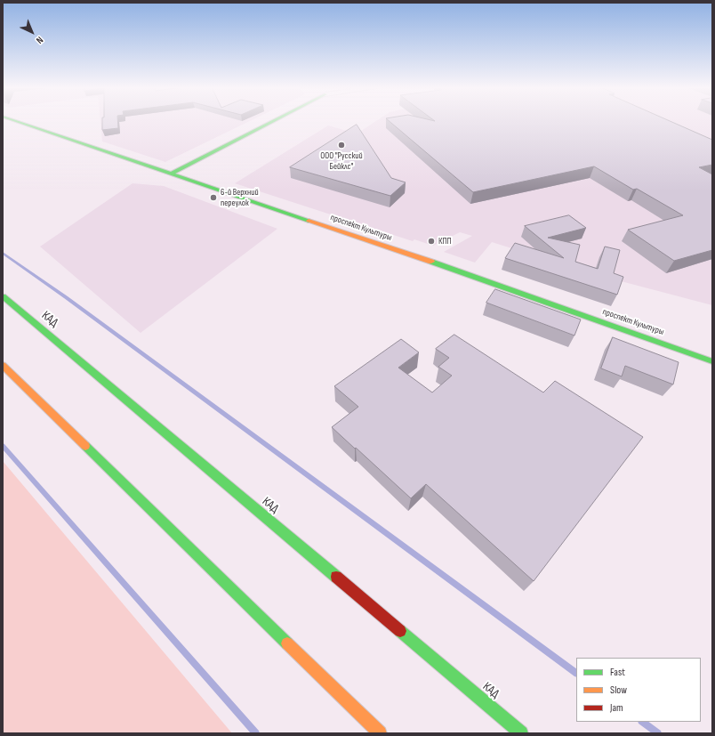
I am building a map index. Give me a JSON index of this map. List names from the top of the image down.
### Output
{
  "streets": {
    "main road": ["проспект Культуры", "КАД"]
  },
  "places": ["ООО \"Русский Бейклс\"", "6-й Верхний переулок", "КПП"],
  "legend": ["Fast", "Slow", "Jam"],
  "north": "bottom right"
}
